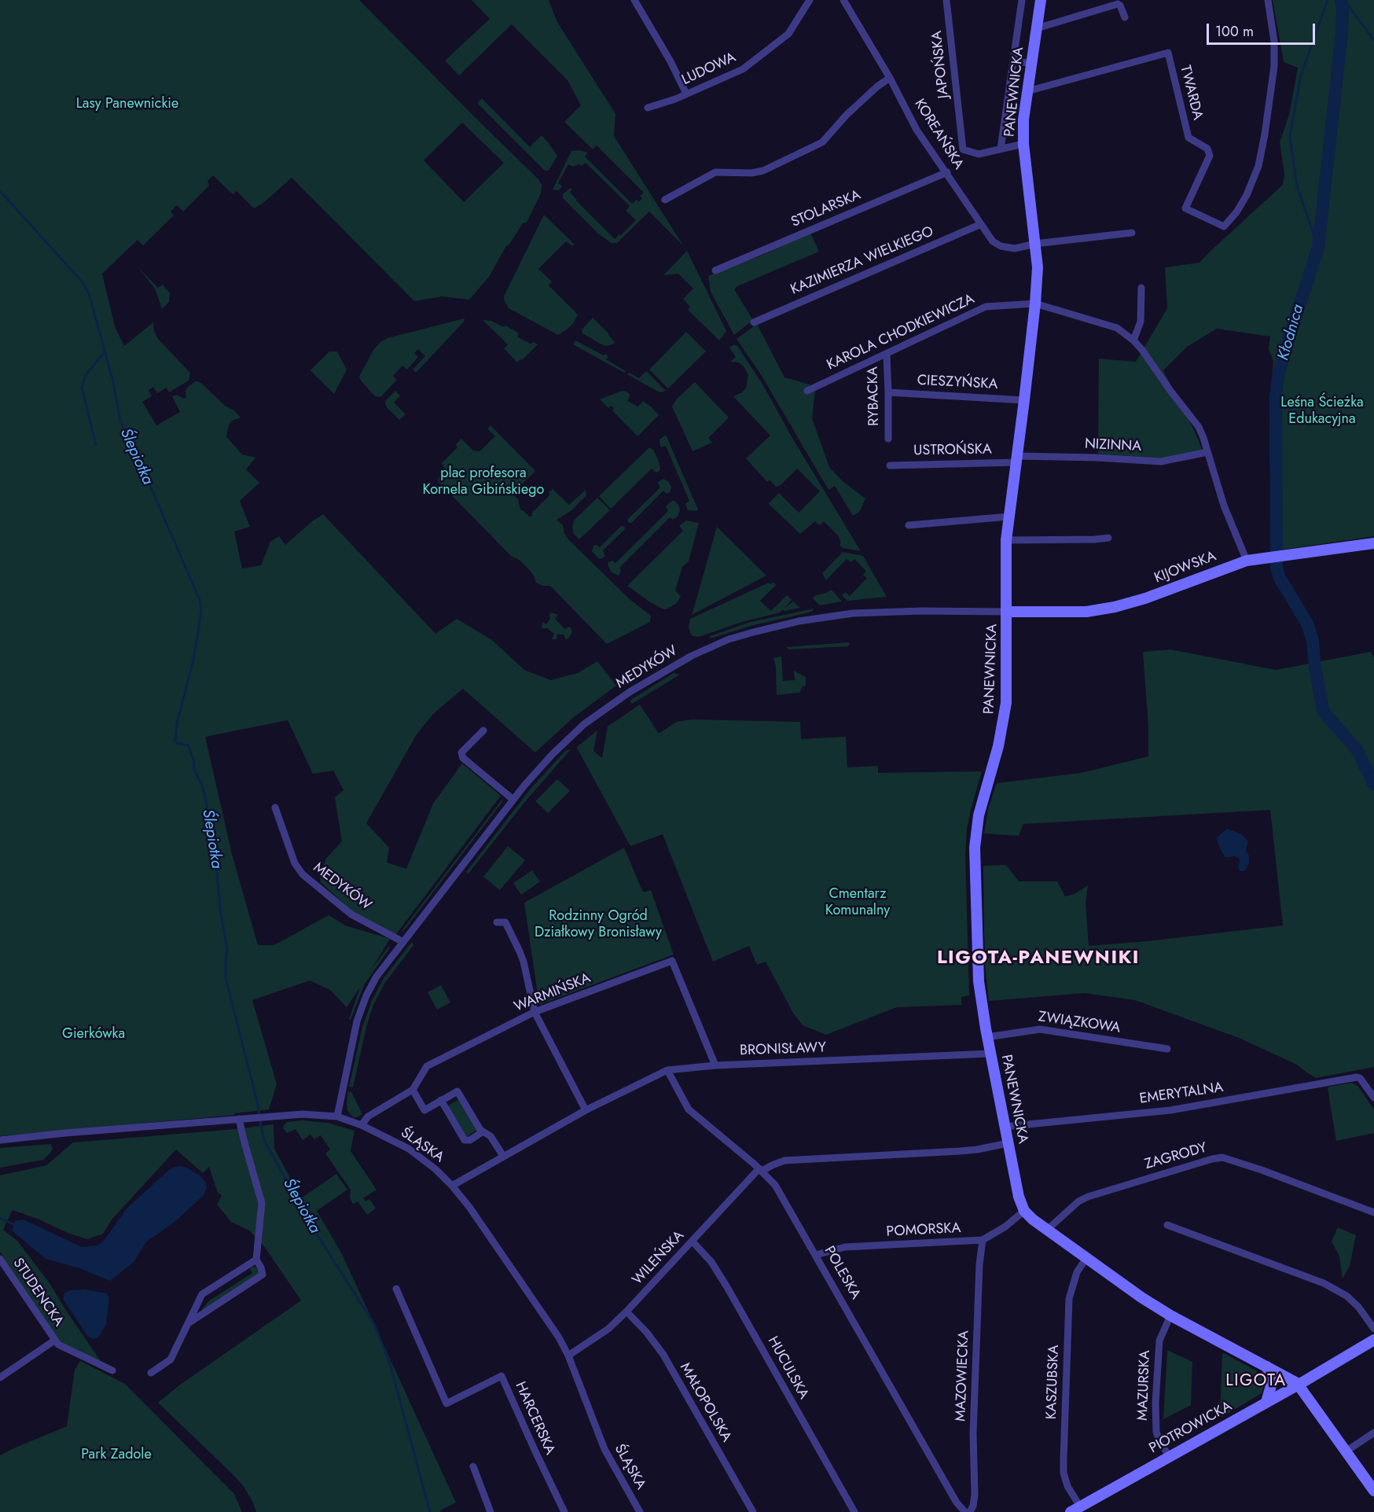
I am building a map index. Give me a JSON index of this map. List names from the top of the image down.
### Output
{
  "streets": {
    "street": [
      "JAPOŃSKA",
      "LUDOWA",
      "PANEWNICKA",
      "TWARDA",
      "KOREAŃSKA",
      "STOLARSKA",
      "KAZIMIERZA WIELKIEGO",
      "KAROLA CHODKIEWICZA",
      "CIESZYŃSKA",
      "RYBACKA",
      "NIZINNA",
      "USTROŃSKA",
      "KIJOWSKA",
      "MEDYKÓW",
      "WARMIŃSKA",
      "ZWIĄZKOWA",
      "BRONISŁAWY",
      "EMERYTALNA",
      "ŚLĄSKA",
      "ZAGRODY",
      "POMORSKA",
      "WILEŃSKA",
      "POLESKA",
      "STUDENCKA",
      "HUCULSKA",
      "MAZOWIECKA",
      "KASZUBSKA",
      "MAZURSKA",
      "MAŁOPOLSKA",
      "HARCERSKA",
      "PIOTROWICKA"
    ]
  },
  "crossings": [
    ["JAPOŃSKA", "PANEWNICKA"],
    ["PANEWNICKA", "TWARDA"],
    ["PANEWNICKA", "KOREAŃSKA"],
    ["PANEWNICKA", "KAROLA CHODKIEWICZA"],
    ["PANEWNICKA", "CIESZYŃSKA"],
    ["PANEWNICKA", "NIZINNA"],
    ["PANEWNICKA", "USTROŃSKA"],
    ["PANEWNICKA", "KIJOWSKA"],
    ["PANEWNICKA", "MEDYKÓW"],
    ["PANEWNICKA", "ZWIĄZKOWA"],
    ["PANEWNICKA", "BRONISŁAWY"],
    ["PANEWNICKA", "EMERYTALNA"],
    ["PANEWNICKA", "POMORSKA"],
    ["PANEWNICKA", "WILEŃSKA"],
    ["KOREAŃSKA", "STOLARSKA"],
    ["KOREAŃSKA", "KAZIMIERZA WIELKIEGO"],
    ["KAROLA CHODKIEWICZA", "RYBACKA"],
    ["KAROLA CHODKIEWICZA", "NIZINNA"],
    ["KAROLA CHODKIEWICZA", "KIJOWSKA"],
    ["CIESZYŃSKA", "RYBACKA"],
    ["NIZINNA", "USTROŃSKA"],
    ["KIJOWSKA", "MEDYKÓW"],
    ["MEDYKÓW", "ŚLĄSKA"],
    ["WARMIŃSKA", "BRONISŁAWY"],
    ["WARMIŃSKA", "ŚLĄSKA"],
    ["BRONISŁAWY", "ŚLĄSKA"],
    ["BRONISŁAWY", "POLESKA"],
    ["ŚLĄSKA", "WILEŃSKA"],
    ["POMORSKA", "POLESKA"],
    ["POMORSKA", "MAZOWIECKA"],
    ["WILEŃSKA", "POLESKA"],
    ["WILEŃSKA", "HUCULSKA"],
    ["WILEŃSKA", "MAŁOPOLSKA"],
    ["KASZUBSKA", "PIOTROWICKA"],
    ["MAZURSKA", "PIOTROWICKA"]
  ],
  "districts": ["LIGOTA-PANEWNIKI", "LIGOTA"],
  "water": ["Kłodnica", "Ślepiotka"],
  "parks": [
    "Lasy Panewnickie",
    "Leśna Ścieżka Edukacyjna",
    "plac profesora Kornela Gibińskiego",
    "Cmentarz Komunalny",
    "Rodzinny Ogród Działkowy Bronisławy",
    "Gierkówka",
    "Park Zadole"
  ],
  "scale_bar": "100 m"
}
